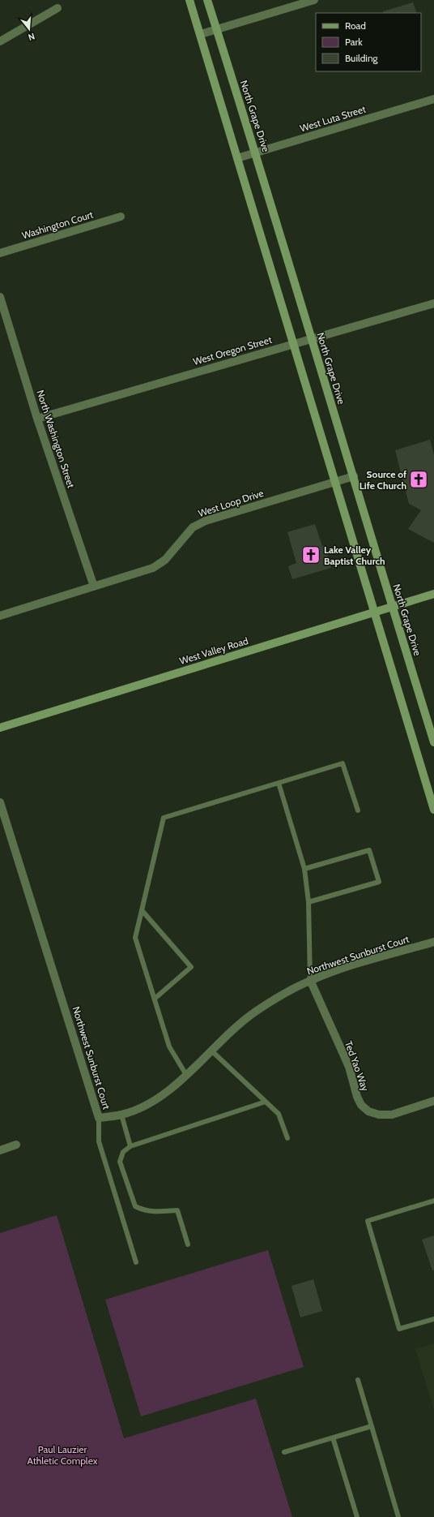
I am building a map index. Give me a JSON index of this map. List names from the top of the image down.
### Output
{
  "streets": {
    "main road": ["North Grape Drive", "West Valley Road"],
    "street": [
      "West Luta Street",
      "Washington Court",
      "West Oregon Street",
      "North Washington Street",
      "West Loop Drive",
      "Northwest Sunburst Court",
      "Ted Yao Way"
    ]
  },
  "crossings": [
    ["North Grape Drive", "West Luta Street"],
    ["North Grape Drive", "West Oregon Street"],
    ["North Grape Drive", "West Loop Drive"],
    ["North Grape Drive", "West Valley Road"],
    ["West Oregon Street", "North Washington Street"],
    ["North Washington Street", "West Loop Drive"],
    ["Northwest Sunburst Court", "Ted Yao Way"]
  ],
  "parks": ["Paul Lauzier Athletic Complex"],
  "places": {
    "church": ["Source of Life Church", "Lake Valley Baptist Church"]
  },
  "legend": ["Road", "Park", "Building"],
  "north": "bottom"
}
